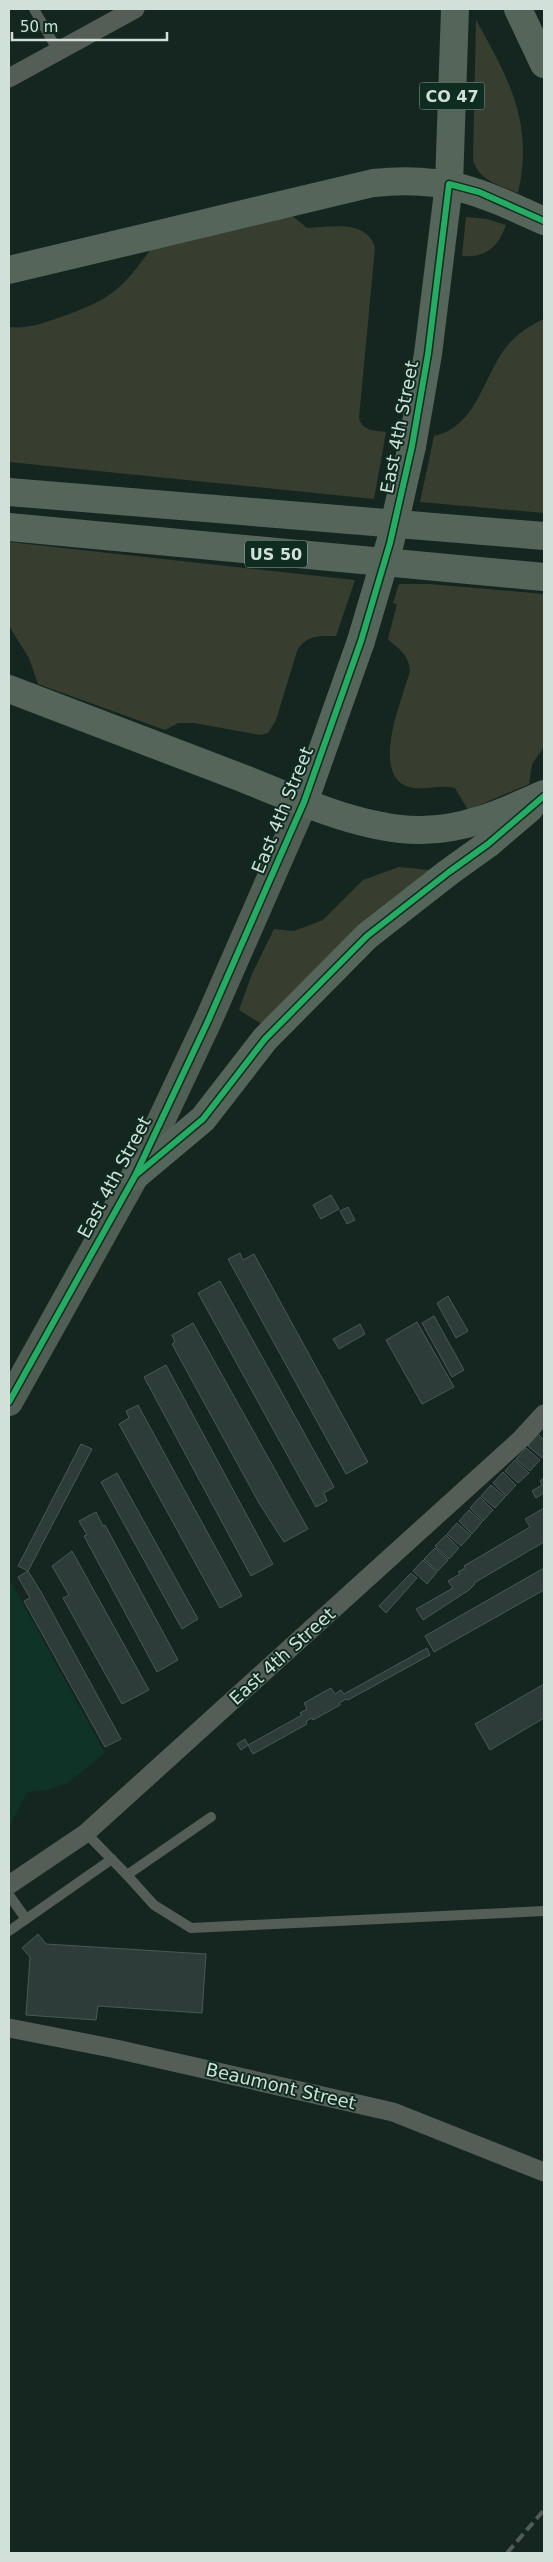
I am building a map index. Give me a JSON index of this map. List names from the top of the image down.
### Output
{
  "streets": {
    "highway": ["CO 47", "East 4th Street", "US 50"],
    "street": ["Beaumont Street"]
  },
  "crossings": [
    ["CO 47", "East 4th Street"]
  ],
  "scale_bar": "50 m"
}
